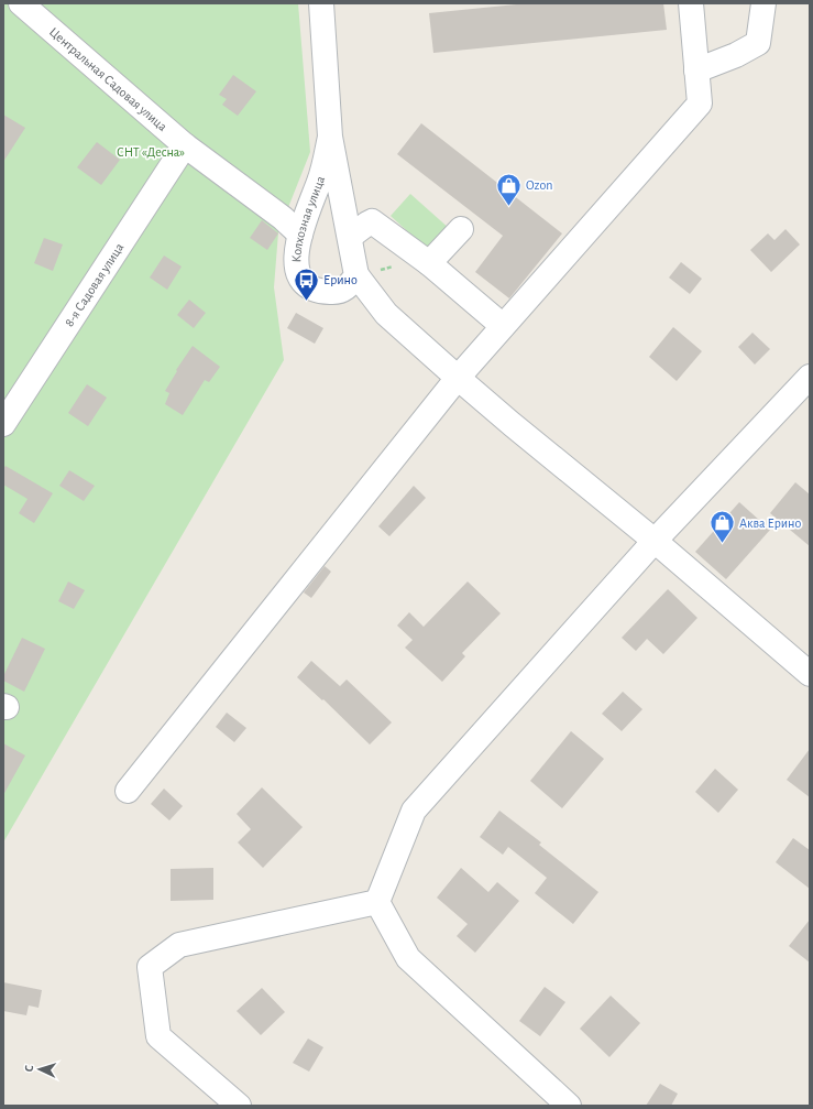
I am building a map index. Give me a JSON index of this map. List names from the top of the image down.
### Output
{
  "streets": {
    "street": ["Центральная Садовая улица", "Колхозная улица", "8-я Садовая улица"]
  },
  "crossings": [
    ["Центральная Садовая улица", "Колхозная улица"],
    ["Центральная Садовая улица", "8-я Садовая улица"]
  ],
  "parks": ["СНТ «Десна»"],
  "places": {
    "shop": ["Ozon", "Аква Ерино"],
    "bus stop": ["Ерино"]
  },
  "north": "left"
}
